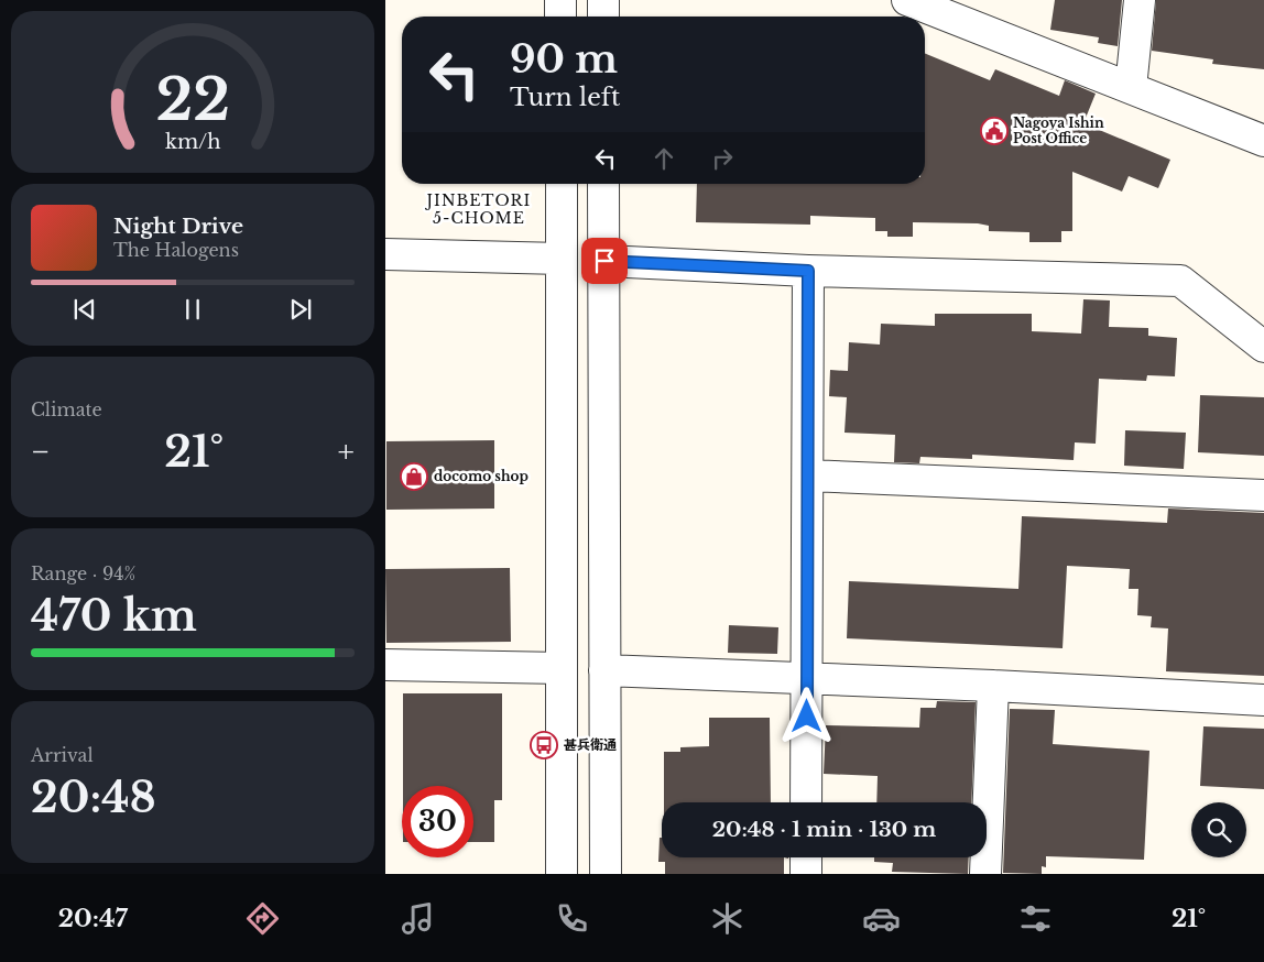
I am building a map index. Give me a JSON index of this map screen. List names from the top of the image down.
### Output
{
  "districts": ["JINBETORI 5-CHOME"],
  "places": {
    "public building": ["Nagoya Ishin Post Office"],
    "shop": ["docomo shop"],
    "bus stop": ["甚兵衛通"]
  },
  "page": {
    "turn": ["90 m", "Turn left"],
    "song": ["Night Drive", "The Halogens"],
    "tile": [
      "Climate",
      ["Range · 94%", "470 km"],
      ["Arrival", "20:48"]
    ],
    "heat": ["−", "21°", "+"],
    "limit": "30",
    "trip": "20:48 · 1 min · 130 m",
    "tabs": ["20:47", "21°"],
    "gauge": ["22", "km/h"]
  }
}
